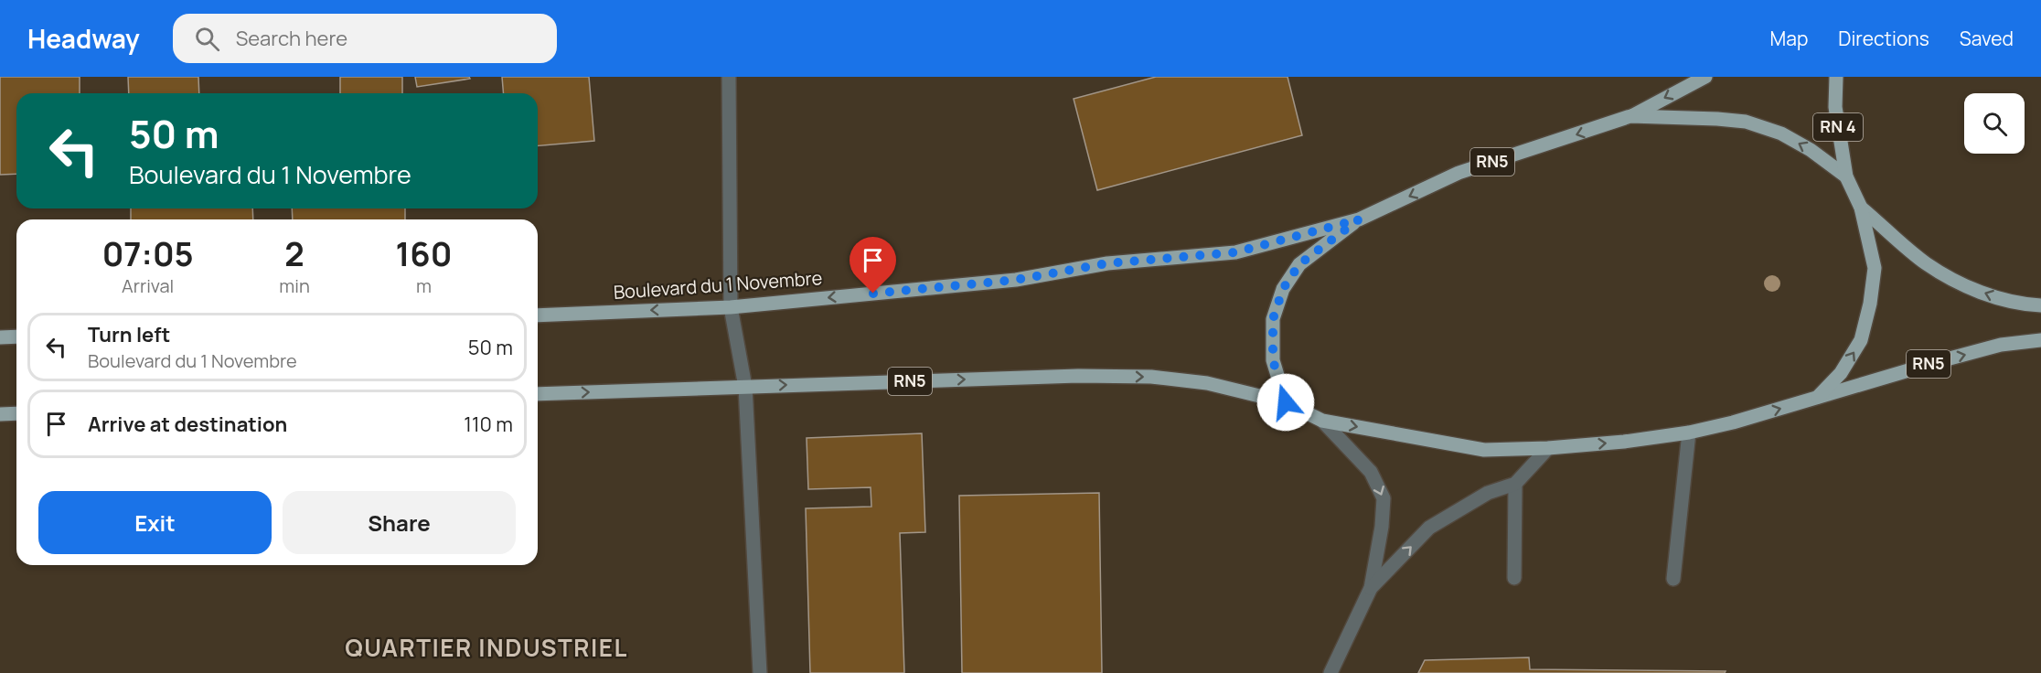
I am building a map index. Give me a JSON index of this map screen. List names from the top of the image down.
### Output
{
  "streets": {
    "main road": ["RN 4", "RN5", "Boulevard du 1 Novembre"]
  },
  "crossings": [
    ["RN 4", "RN5"],
    ["RN 4", "Boulevard du 1 Novembre"],
    ["RN5", "Boulevard du 1 Novembre"]
  ],
  "districts": ["QUARTIER INDUSTRIEL"],
  "page": {
    "header": "Headway",
    "search": "Search here",
    "nav": ["Map", "Directions", "Saved"],
    "turn": ["50 m", "Boulevard du 1 Novembre"],
    "eta": [
      "07:05",
      "Arrival",
      "2",
      "min",
      "160",
      "m"
    ],
    "list": [
      {
        "name": "Turn left",
        "note": "Boulevard du 1 Novembre",
        "value": "50 m"
      },
      {
        "name": "Arrive at destination",
        "value": "110 m"
      }
    ],
    "buttons": ["Exit", "Share"]
  }
}
